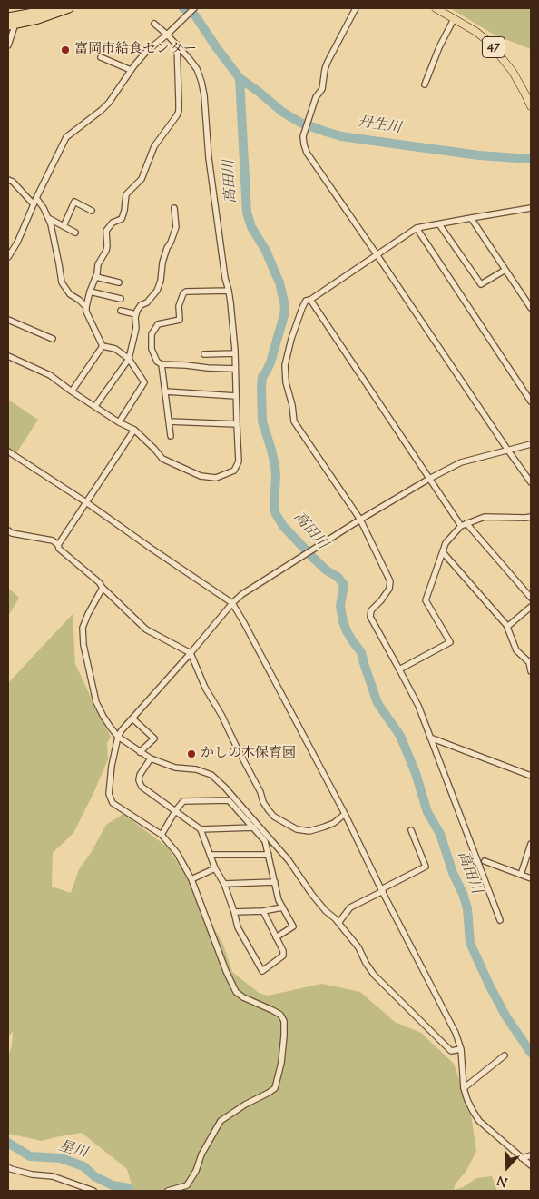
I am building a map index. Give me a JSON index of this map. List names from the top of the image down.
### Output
{
  "streets": {
    "main road": ["47"]
  },
  "water": ["丹生川", "高田川", "星川"],
  "places": ["富岡市給食センター", "かしの木保育園"],
  "north": "bottom"
}
